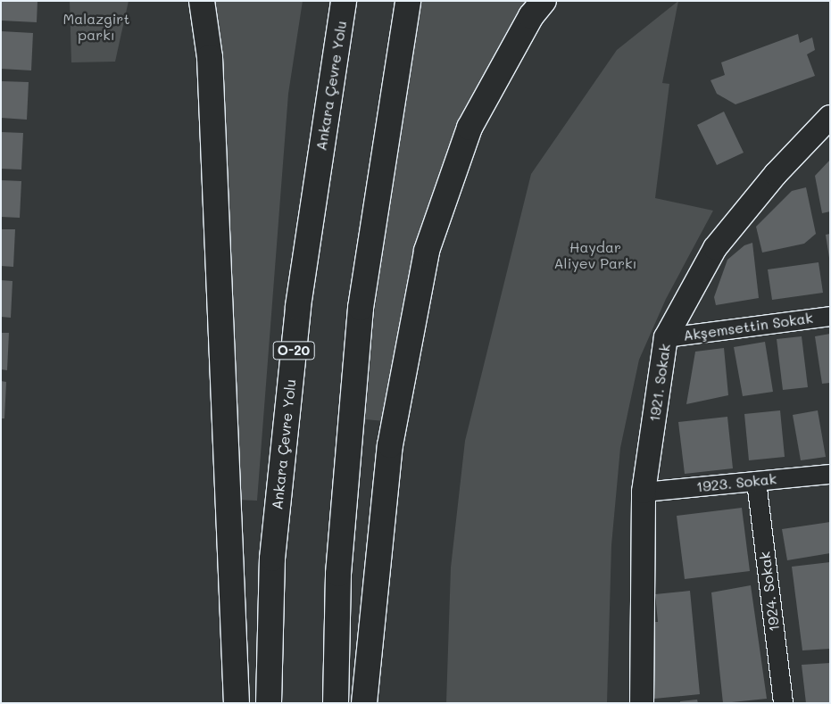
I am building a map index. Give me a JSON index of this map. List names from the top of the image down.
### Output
{
  "streets": {
    "highway": ["Ankara Çevre Yolu", "O-20"],
    "street": [
      "Akşemsettin Sokak",
      "1921. Sokak",
      "1923. Sokak",
      "1924. Sokak"
    ]
  },
  "crossings": [
    ["Akşemsettin Sokak", "1921. Sokak"],
    ["1921. Sokak", "1923. Sokak"],
    ["1923. Sokak", "1924. Sokak"]
  ],
  "parks": ["Malazgirt parkı", "Haydar Aliyev Parkı"]
}
